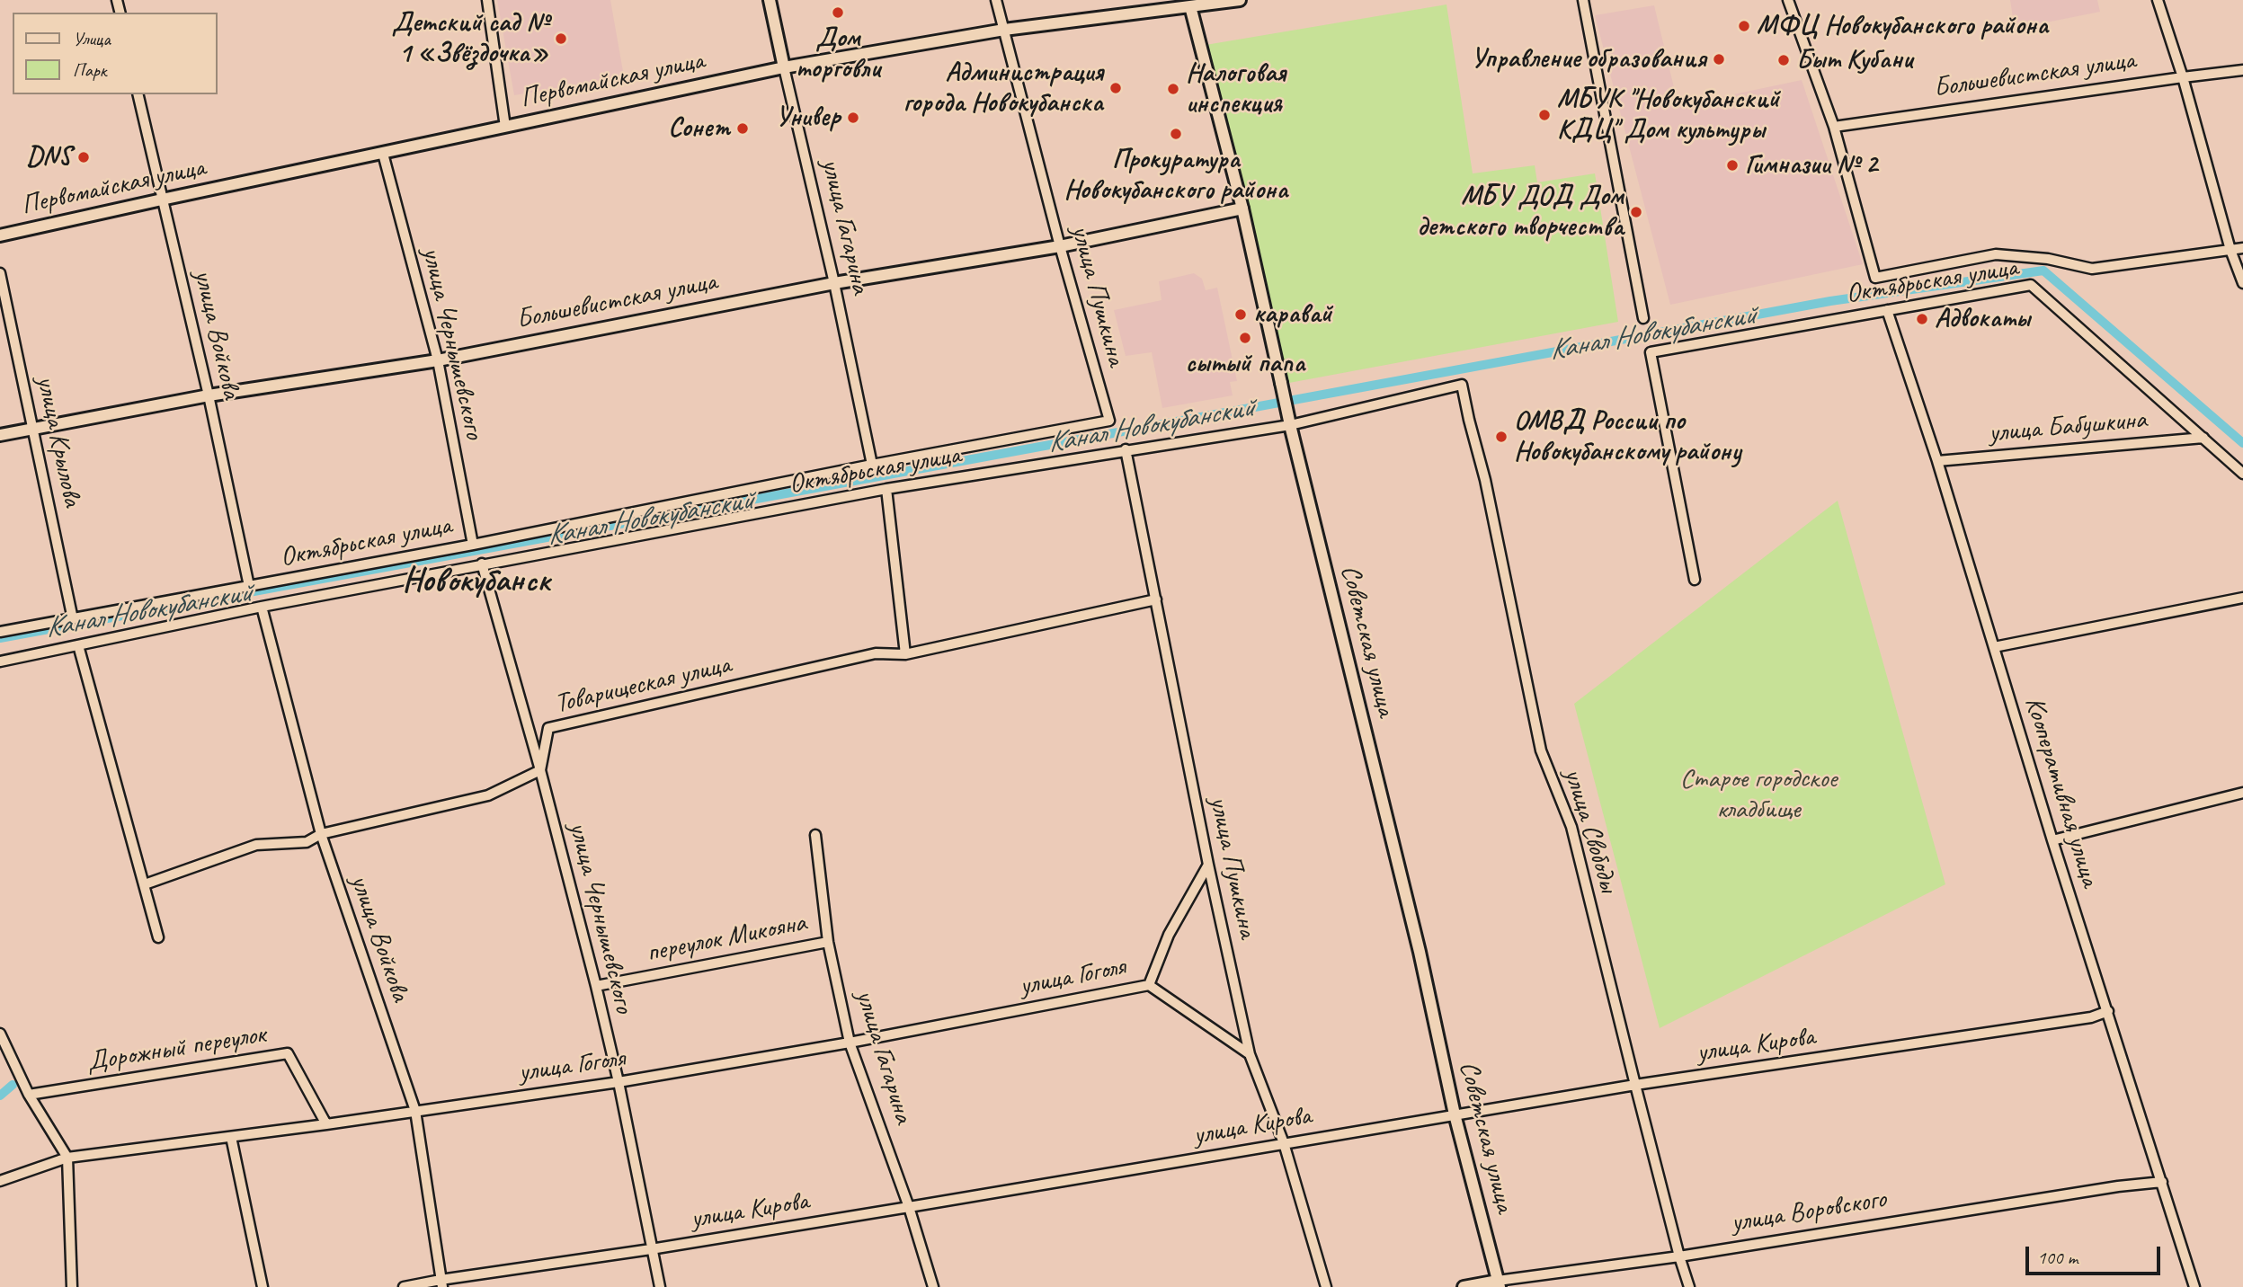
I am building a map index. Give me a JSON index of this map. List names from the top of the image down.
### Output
{
  "streets": {
    "main road": [
      "Большевистская улица",
      "Первомайская улица",
      "улица Гагарина",
      "Советская улица",
      "улица Воровского"
    ],
    "street": [
      "Октябрьская улица",
      "улица Пушкина",
      "улица Войкова",
      "улица Чернышевского",
      "улица Бабушкина",
      "улица Крылова",
      "Товарищеская улица",
      "Кооперативная улица",
      "улица Свободы",
      "переулок Микояна",
      "улица Гоголя",
      "улица Кирова",
      "Дорожный переулок"
    ]
  },
  "crossings": [
    ["Большевистская улица", "улица Гагарина"],
    ["Большевистская улица", "Октябрьская улица"],
    ["Большевистская улица", "улица Пушкина"],
    ["Большевистская улица", "улица Войкова"],
    ["Большевистская улица", "улица Чернышевского"],
    ["Большевистская улица", "улица Крылова"],
    ["Большевистская улица", "Советская улица"],
    ["Первомайская улица", "улица Гагарина"],
    ["Первомайская улица", "улица Пушкина"],
    ["Первомайская улица", "улица Войкова"],
    ["Первомайская улица", "улица Чернышевского"],
    ["Первомайская улица", "Советская улица"],
    ["улица Гагарина", "Октябрьская улица"],
    ["улица Гагарина", "переулок Микояна"],
    ["улица Гагарина", "улица Гоголя"],
    ["улица Гагарина", "улица Кирова"],
    ["Октябрьская улица", "улица Пушкина"],
    ["Октябрьская улица", "улица Войкова"],
    ["Октябрьская улица", "улица Чернышевского"],
    ["Октябрьская улица", "улица Бабушкина"],
    ["Октябрьская улица", "улица Крылова"],
    ["Октябрьская улица", "Советская улица"],
    ["Октябрьская улица", "Кооперативная улица"],
    ["Октябрьская улица", "улица Свободы"],
    ["улица Пушкина", "Товарищеская улица"],
    ["улица Пушкина", "улица Гоголя"],
    ["улица Пушкина", "улица Кирова"],
    ["улица Войкова", "улица Гоголя"],
    ["улица Войкова", "улица Кирова"],
    ["улица Чернышевского", "Товарищеская улица"],
    ["улица Чернышевского", "переулок Микояна"],
    ["улица Чернышевского", "улица Гоголя"],
    ["улица Чернышевского", "улица Кирова"],
    ["улица Бабушкина", "Кооперативная улица"],
    ["Советская улица", "улица Кирова"],
    ["Советская улица", "улица Воровского"],
    ["Кооперативная улица", "улица Кирова"],
    ["Кооперативная улица", "улица Воровского"],
    ["улица Свободы", "улица Кирова"],
    ["улица Свободы", "улица Воровского"],
    ["улица Гоголя", "Дорожный переулок"]
  ],
  "districts": ["Новокубанск"],
  "water": ["Канал Новокубанский"],
  "parks": ["Старое городское кладбище"],
  "places": [
    "Дом торговли",
    "МФЦ Новокубанского района",
    "Детский сад № 1 «Звёздочка»",
    "Управление образования",
    "Быт Кубани",
    "Администрация города Новокубанска",
    "Налоговая инспекция",
    "МБУК \"Новокубанский КДЦ\" Дом культуры",
    "Универ",
    "Сонет",
    "Прокуратура Новокубанского района",
    "DNS",
    "Гимназии № 2",
    "МБУ ДОД Дом детского творчества",
    "каравай",
    "Адвокаты",
    "сытый папа",
    "ОМВД России по Новокубанскому району"
  ],
  "legend": ["Улица", "Парк"],
  "scale_bar": "100 m"
}
